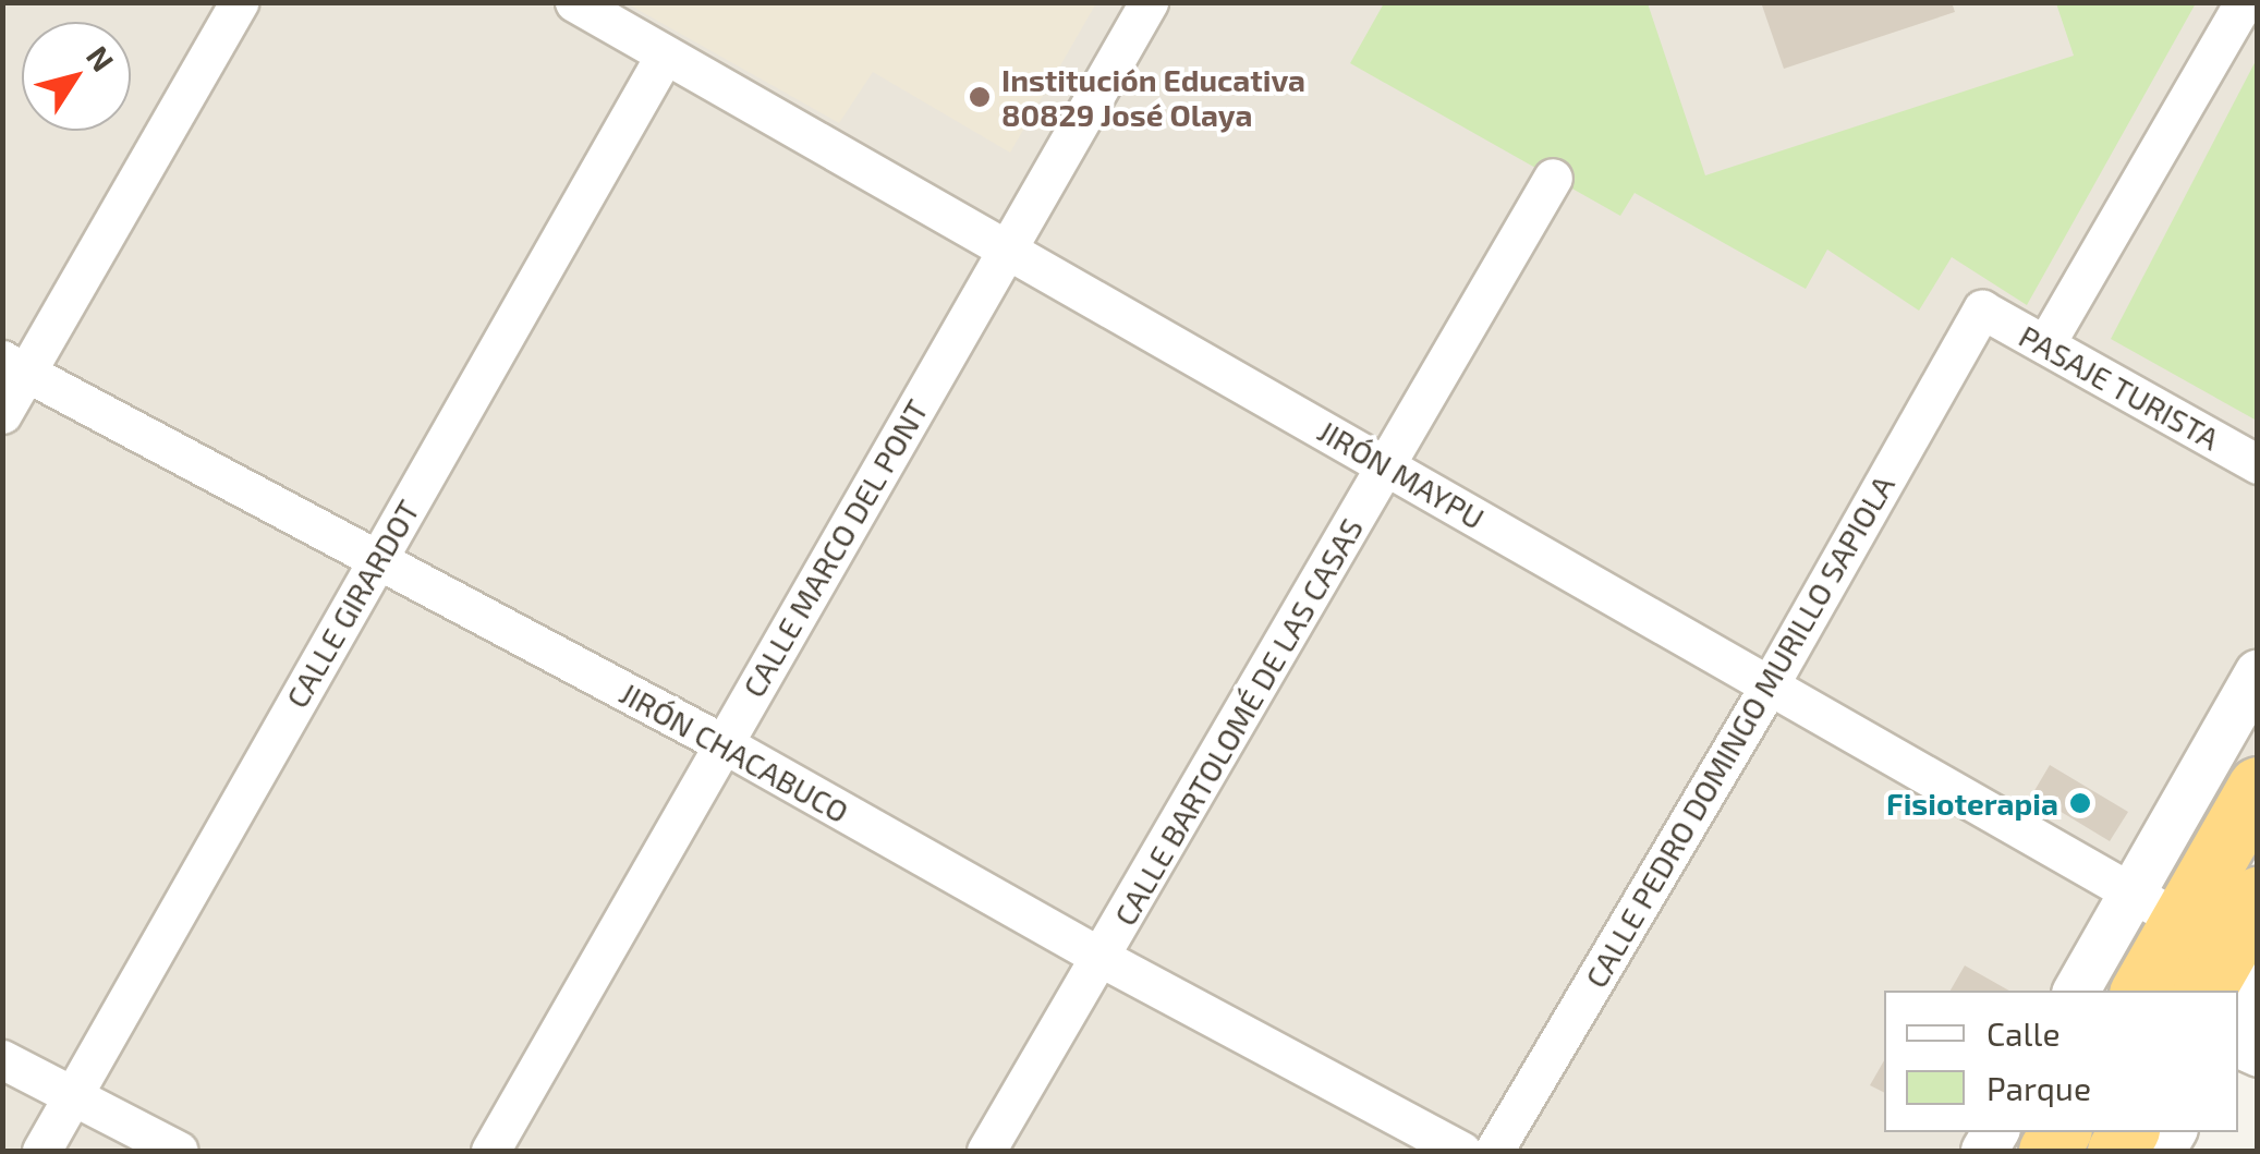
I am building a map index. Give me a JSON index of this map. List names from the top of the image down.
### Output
{
  "streets": {
    "street": [
      "PASAJE TURISTA",
      "JIRÓN MAYPU",
      "CALLE MARCO DEL PONT",
      "CALLE GIRARDOT",
      "CALLE BARTOLOMÉ DE LAS CASAS",
      "CALLE PEDRO DOMINGO MURILLO SAPIOLA",
      "JIRÓN CHACABUCO"
    ]
  },
  "crossings": [
    ["PASAJE TURISTA", "CALLE PEDRO DOMINGO MURILLO SAPIOLA"],
    ["JIRÓN MAYPU", "CALLE MARCO DEL PONT"],
    ["JIRÓN MAYPU", "CALLE GIRARDOT"],
    ["JIRÓN MAYPU", "CALLE BARTOLOMÉ DE LAS CASAS"],
    ["JIRÓN MAYPU", "CALLE PEDRO DOMINGO MURILLO SAPIOLA"],
    ["CALLE MARCO DEL PONT", "JIRÓN CHACABUCO"],
    ["CALLE GIRARDOT", "JIRÓN CHACABUCO"],
    ["CALLE BARTOLOMÉ DE LAS CASAS", "JIRÓN CHACABUCO"]
  ],
  "places": ["Institución Educativa 80829 José Olaya", "Fisioterapia"],
  "legend": ["Calle", "Parque"],
  "north": "top right"
}
